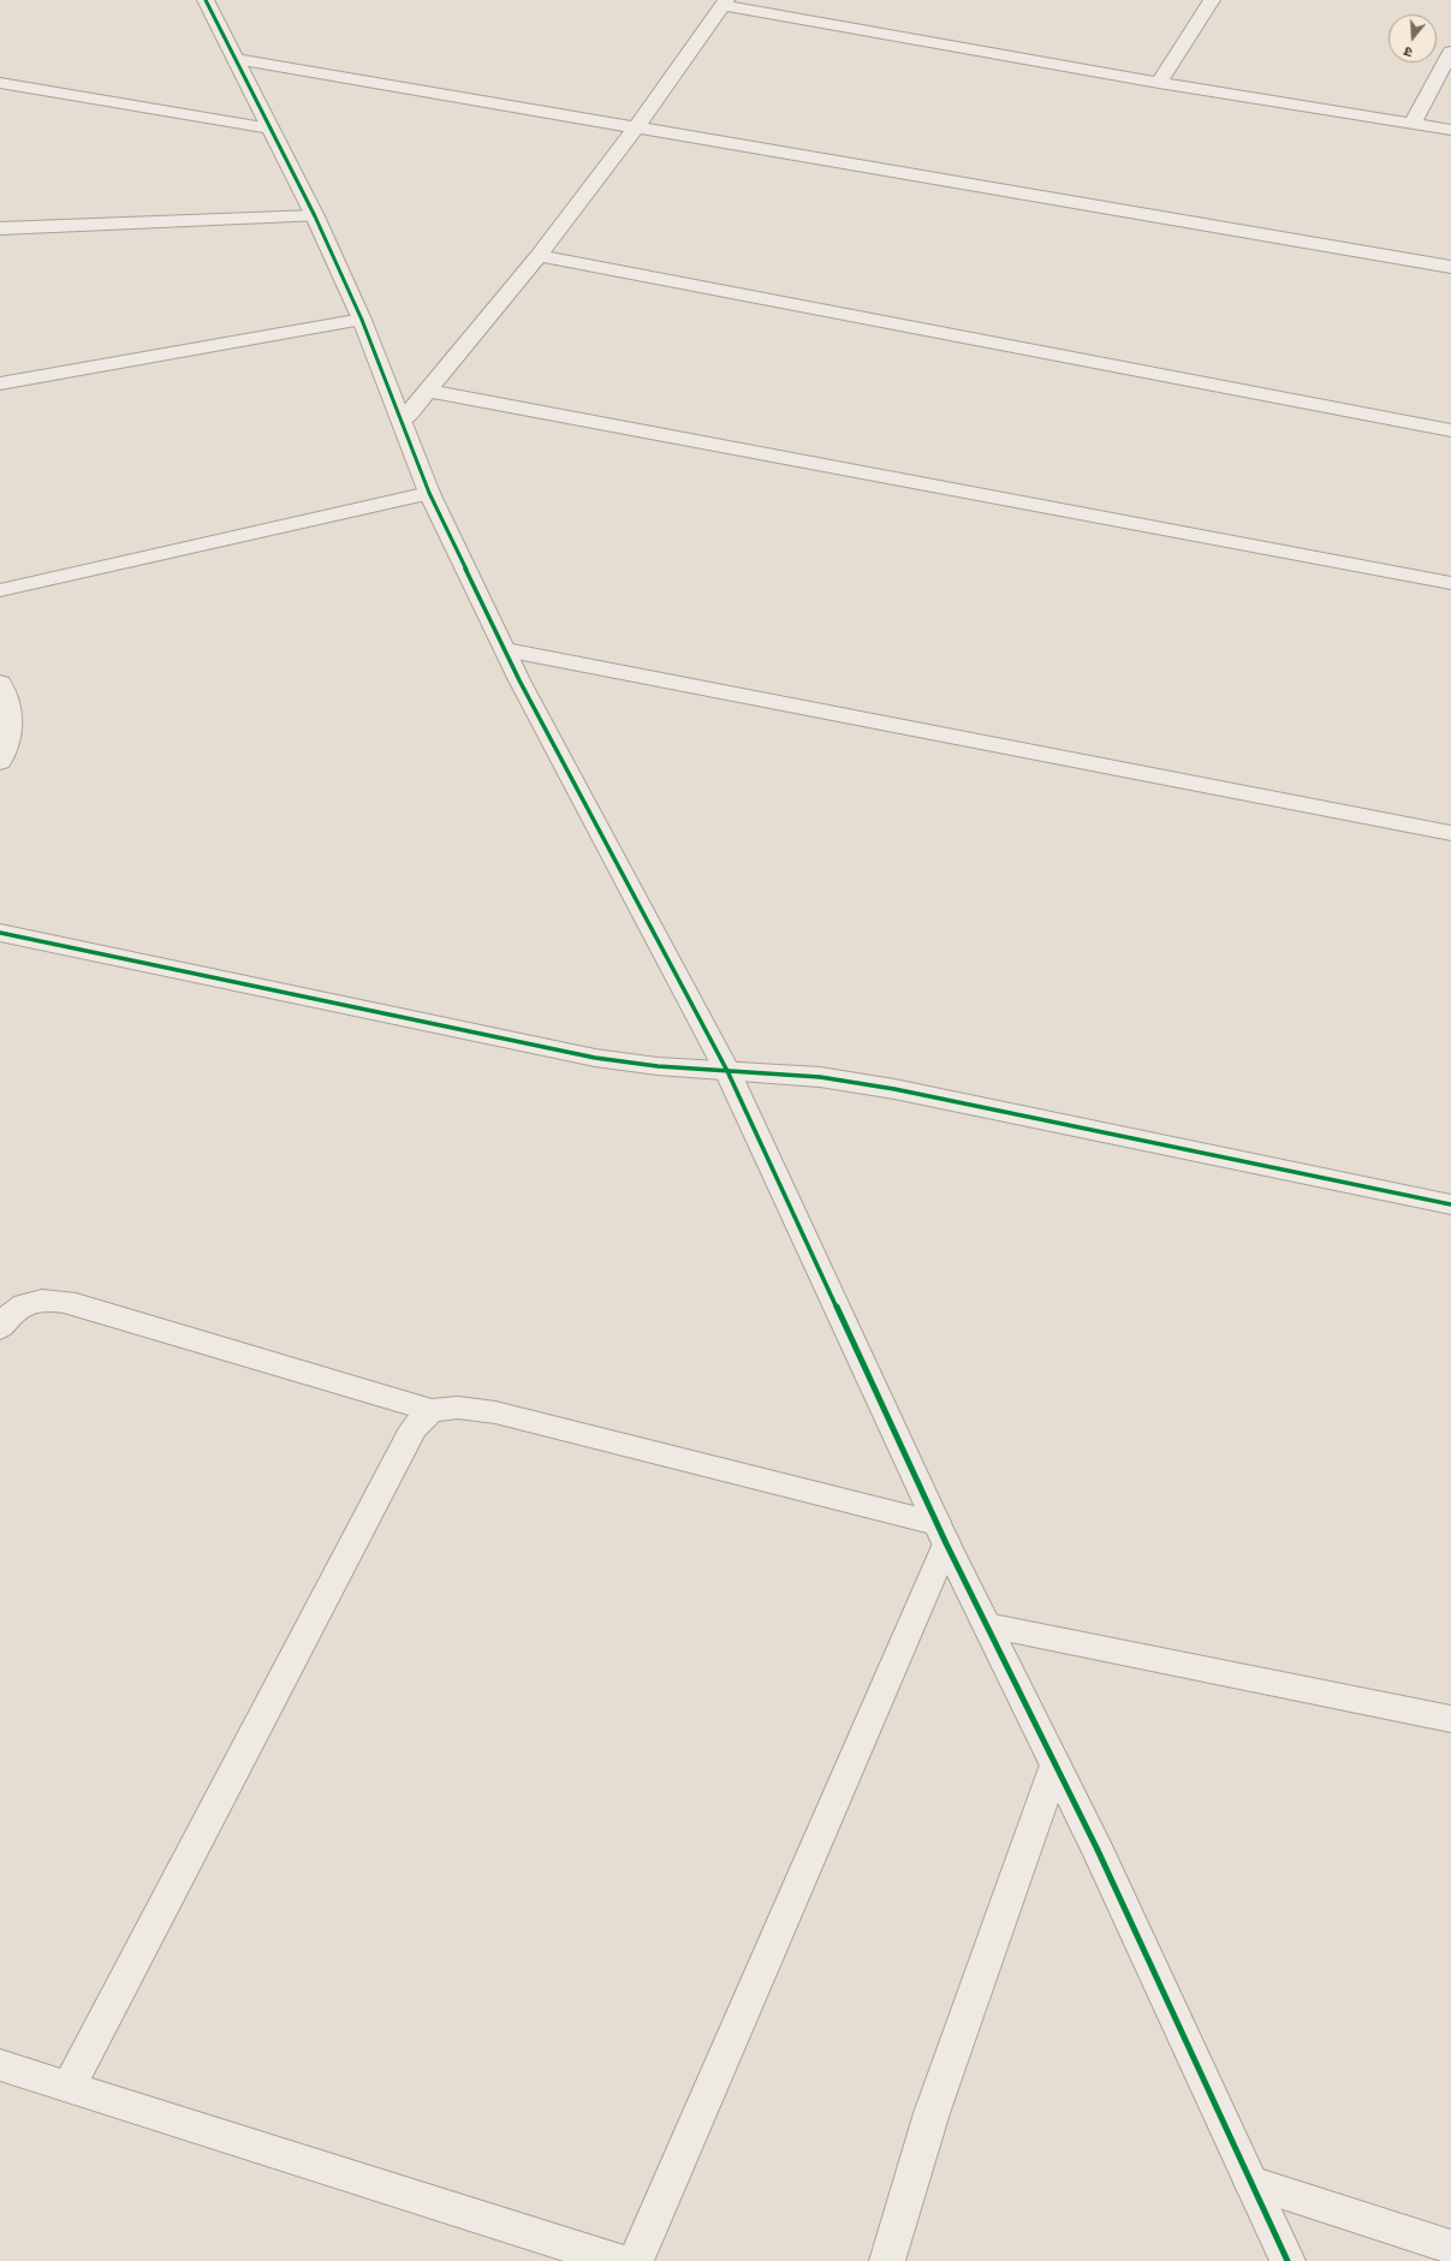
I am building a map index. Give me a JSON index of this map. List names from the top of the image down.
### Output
{
  "north": "bottom"
}
